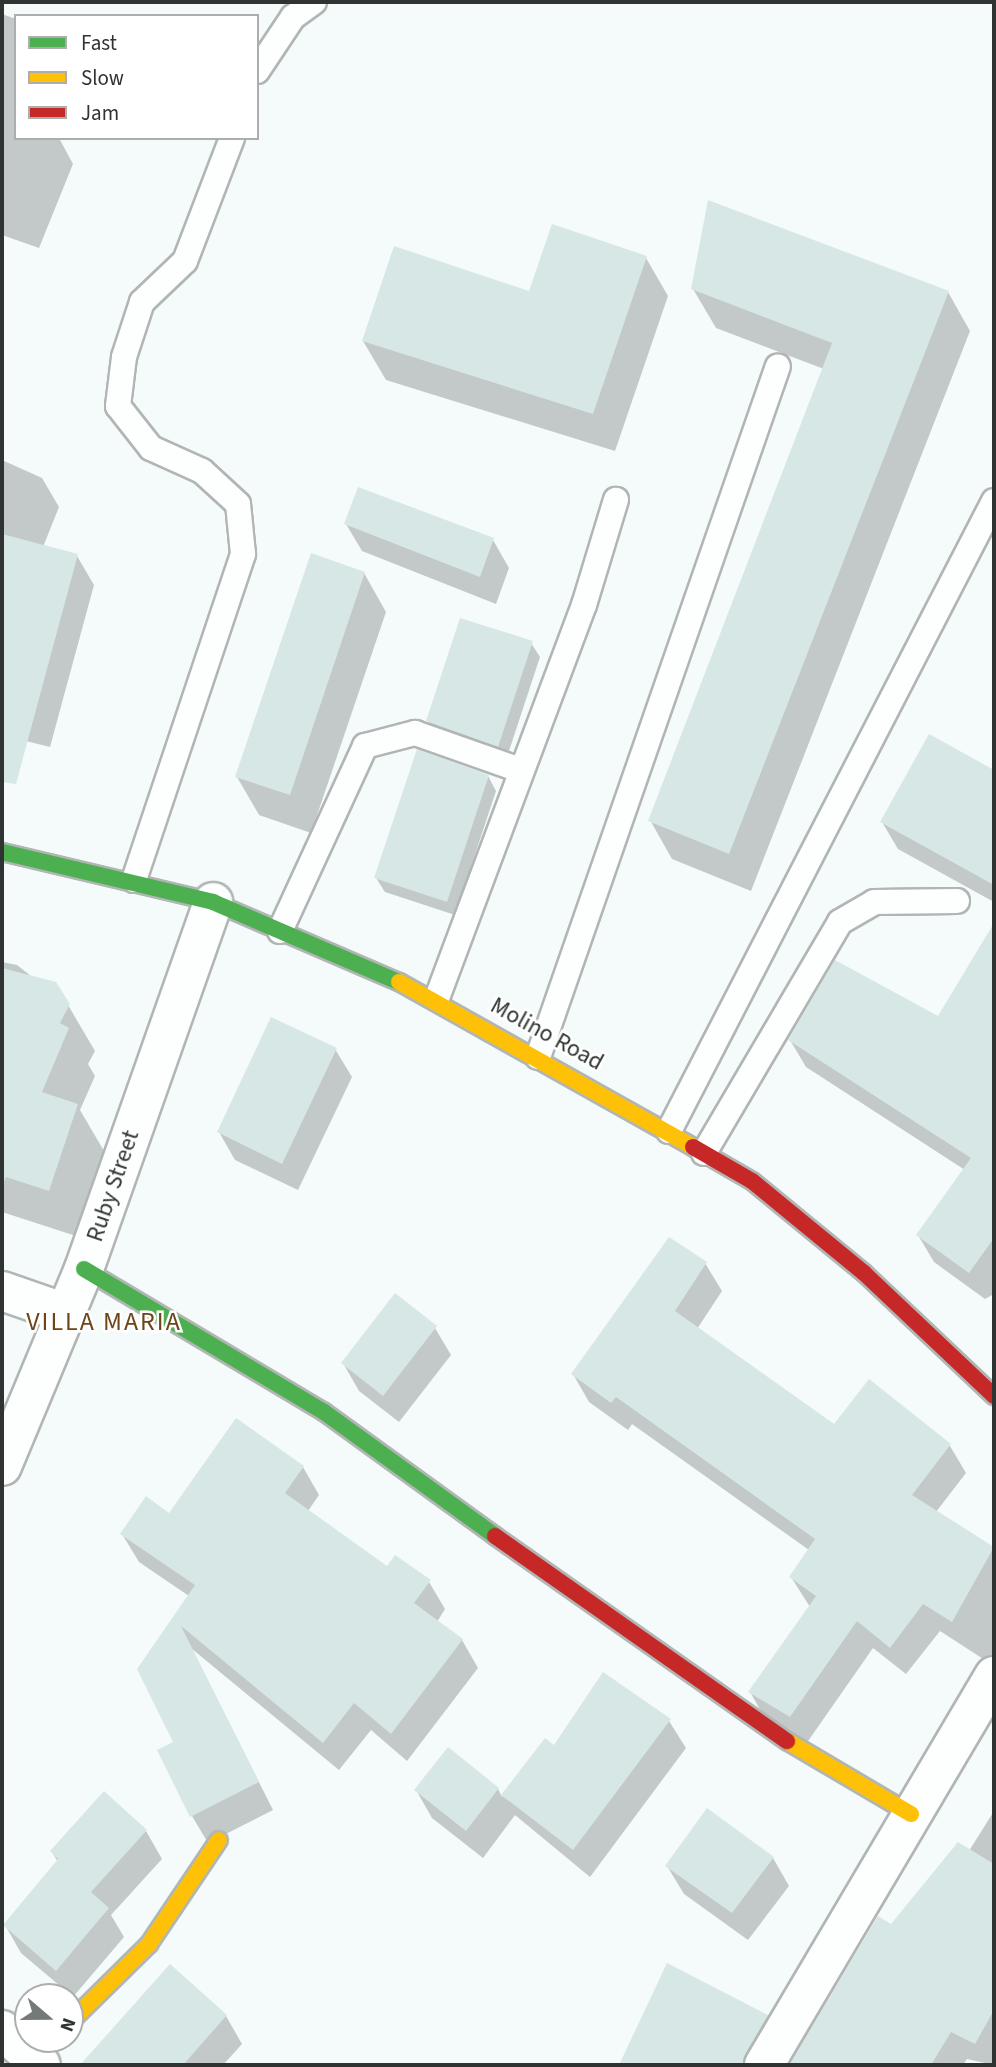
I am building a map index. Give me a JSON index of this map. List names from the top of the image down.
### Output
{
  "streets": {
    "street": ["Molino Road", "Ruby Street"]
  },
  "crossings": [
    ["Molino Road", "Ruby Street"]
  ],
  "districts": ["VILLA MARIA"],
  "legend": ["Fast", "Slow", "Jam"],
  "north": "right"
}
